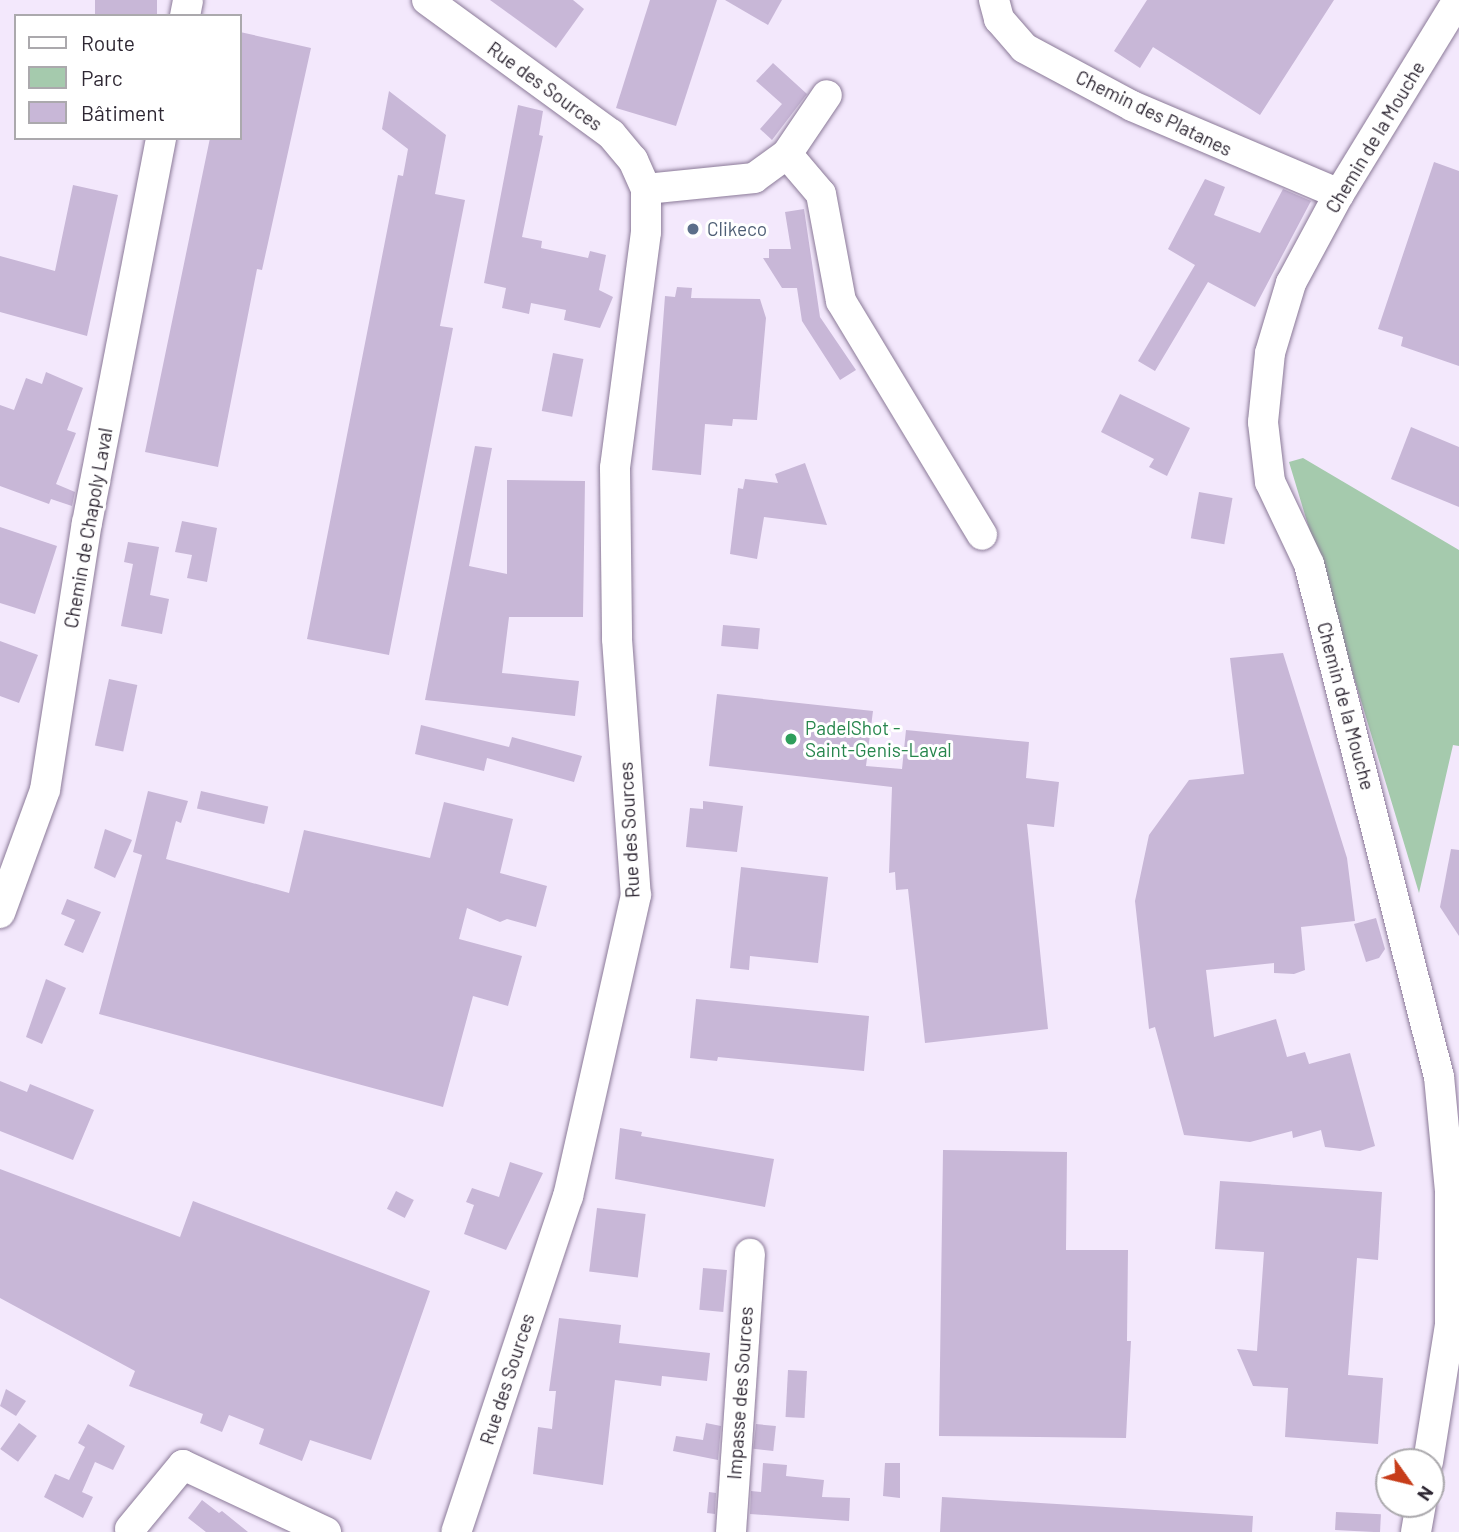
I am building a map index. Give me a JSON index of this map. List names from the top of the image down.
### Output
{
  "streets": {
    "street": [
      "Rue des Sources",
      "Chemin des Platanes",
      "Chemin de la Mouche",
      "Chemin de Chapoly Laval",
      "Impasse des Sources"
    ]
  },
  "crossings": [
    ["Chemin des Platanes", "Chemin de la Mouche"]
  ],
  "places": ["Clikeco", "PadelShot - Saint-Genis-Laval"],
  "legend": ["Route", "Parc", "Bâtiment"],
  "north": "bottom right"
}
